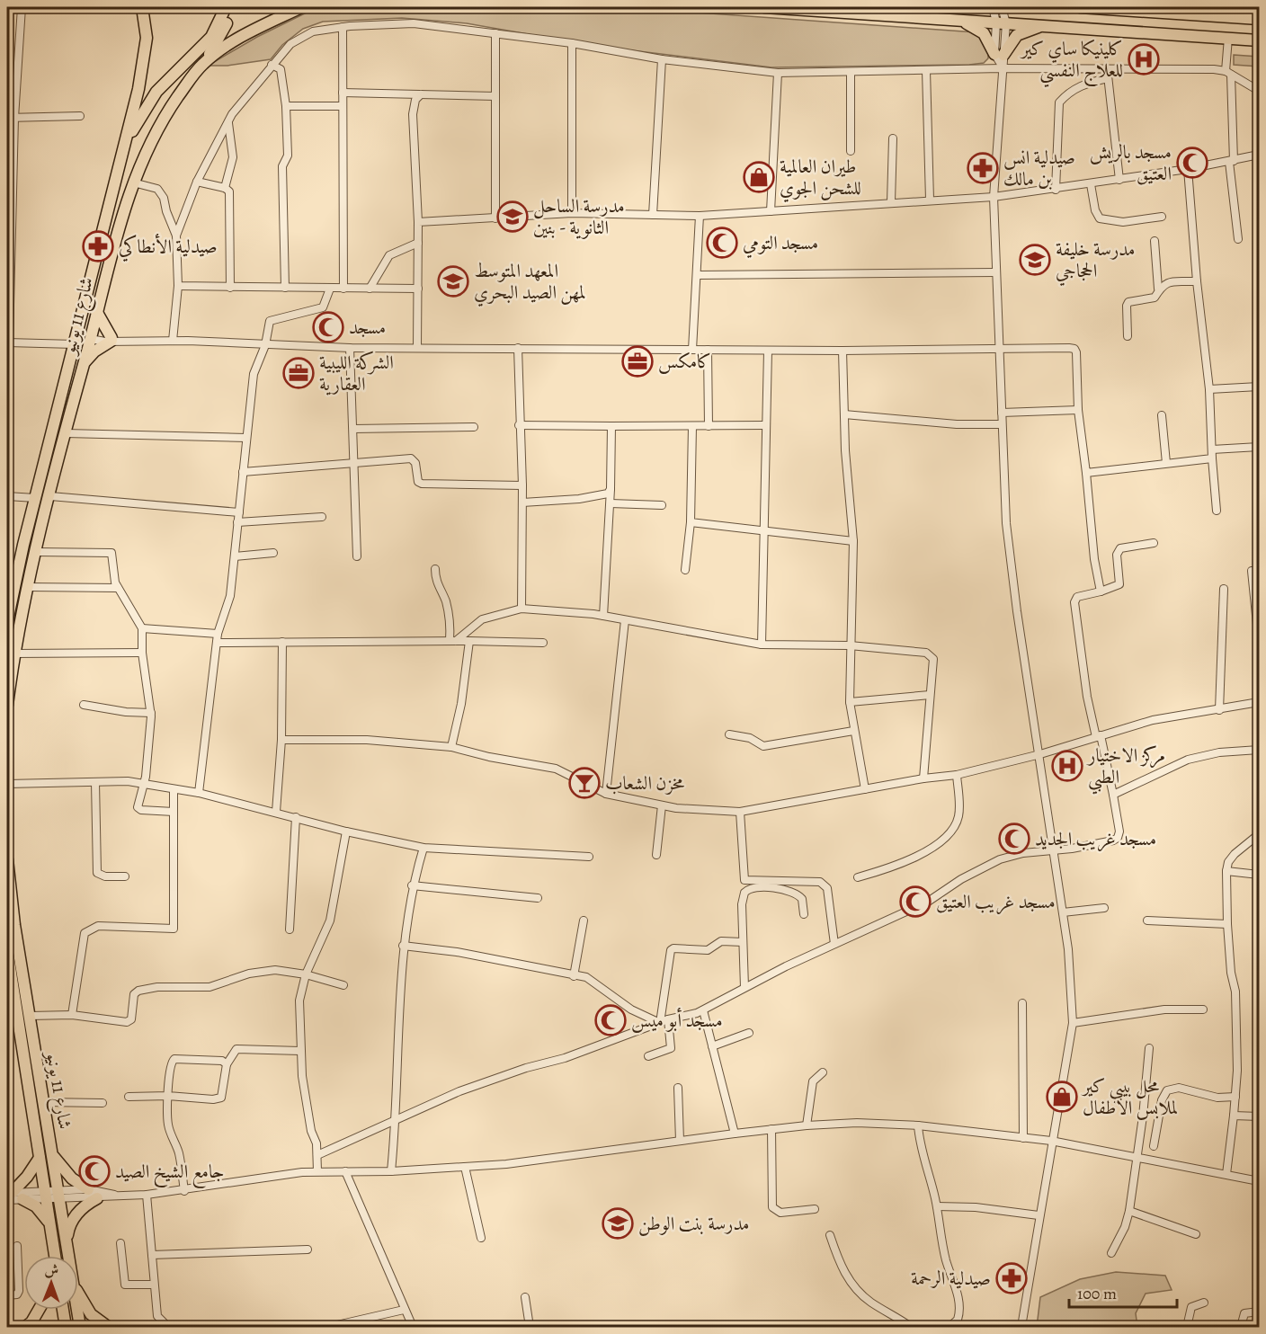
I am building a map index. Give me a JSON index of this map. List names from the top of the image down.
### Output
{
  "streets": {
    "highway": ["شارع 11 يونيو"]
  },
  "places": {
    "hospital": ["كلينيكا ساي كير للعلاج النفسي", "مركز الاختيار الطبي"],
    "mosque": [
      "مسجد بالريش العتيق",
      "مسجد التومي",
      "مسجد",
      "مسجد غريب الجديد",
      "مسجد غريب العتيق",
      "مسجد أبو ميس",
      "جامع الشيخ الصيد"
    ],
    "pharmacy": ["صيدلية انس بن مالك", "صيدلية الأنطاكي", "صيدلية الرحمة"],
    "shop": ["طيران العالمية للشحن الجوي", "محل بيبي كير لملابس الاطفال"],
    "school or university": [
      "مدرسة الساحل الثانوية - بنين",
      "مدرسة خليفة الحجاجي",
      "المعهد المتوسط لمهن الصيد البحري",
      "مدرسة بنت الوطن"
    ],
    "office": ["كامكس", "الشركة الليبية العقارية"],
    "bar": ["مخزن الشعاب"]
  },
  "scale_bar": "100 m",
  "north": "top"
}
